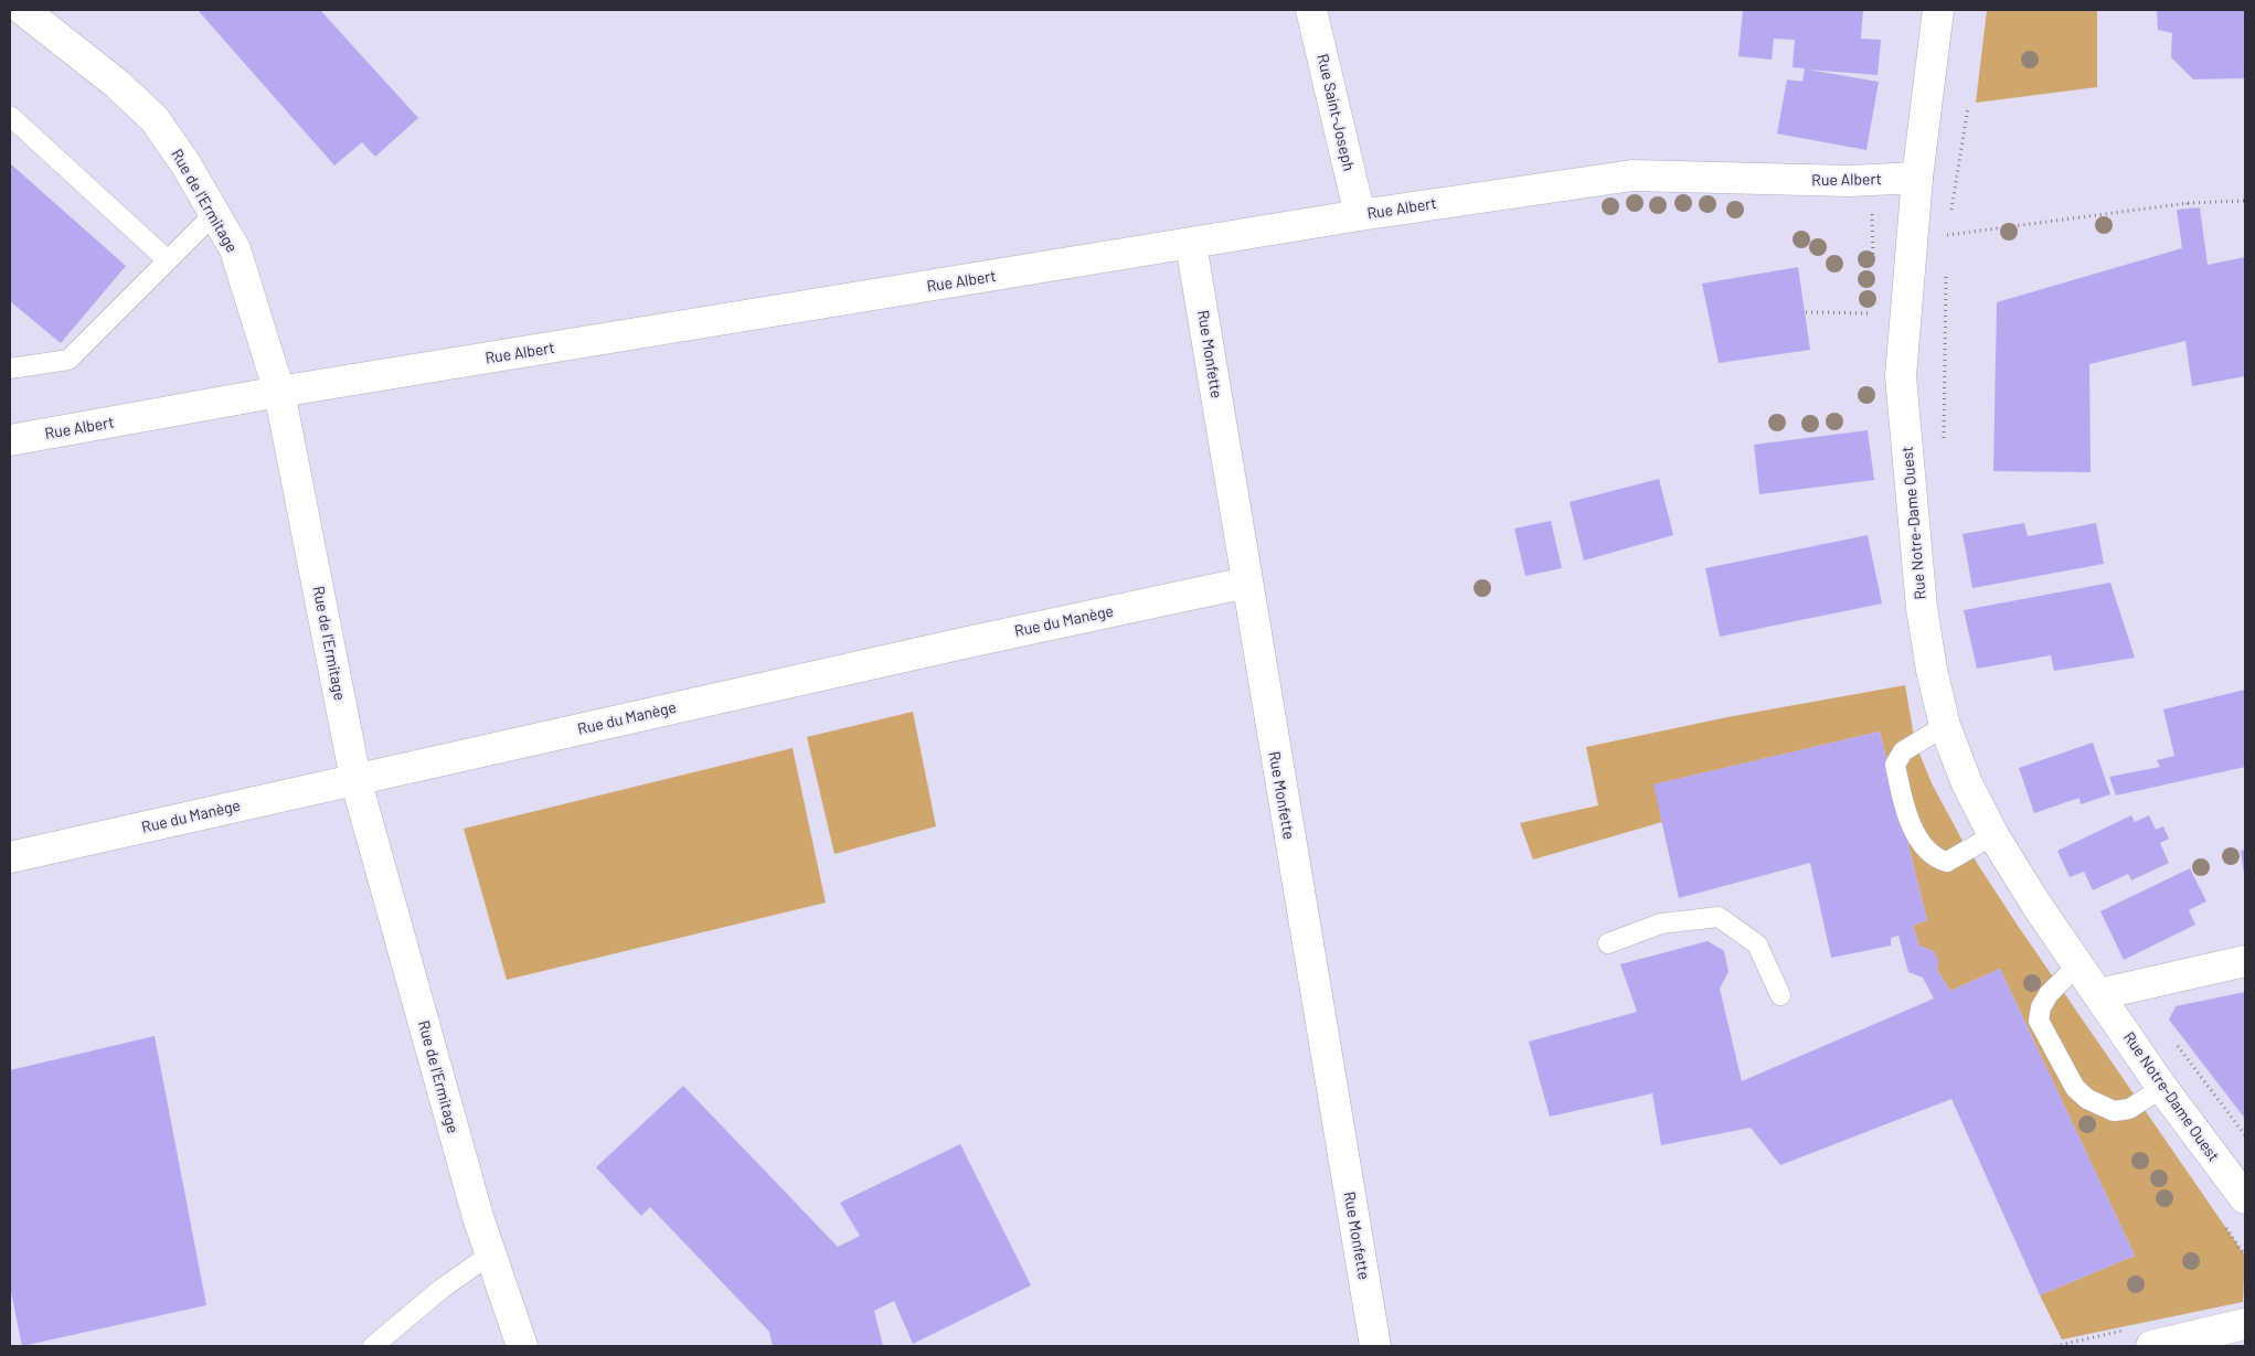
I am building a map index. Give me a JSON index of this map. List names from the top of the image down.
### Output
{
  "streets": {
    "street": [
      "Rue Saint-Joseph",
      "Rue Albert",
      "Rue de l'Ermitage",
      "Rue Monfette",
      "Rue Notre-Dame Ouest",
      "Rue du Manège"
    ]
  },
  "crossings": [
    ["Rue Saint-Joseph", "Rue Albert"],
    ["Rue Albert", "Rue de l'Ermitage"],
    ["Rue Albert", "Rue Monfette"],
    ["Rue Albert", "Rue Notre-Dame Ouest"],
    ["Rue de l'Ermitage", "Rue du Manège"],
    ["Rue Monfette", "Rue du Manège"]
  ]
}
